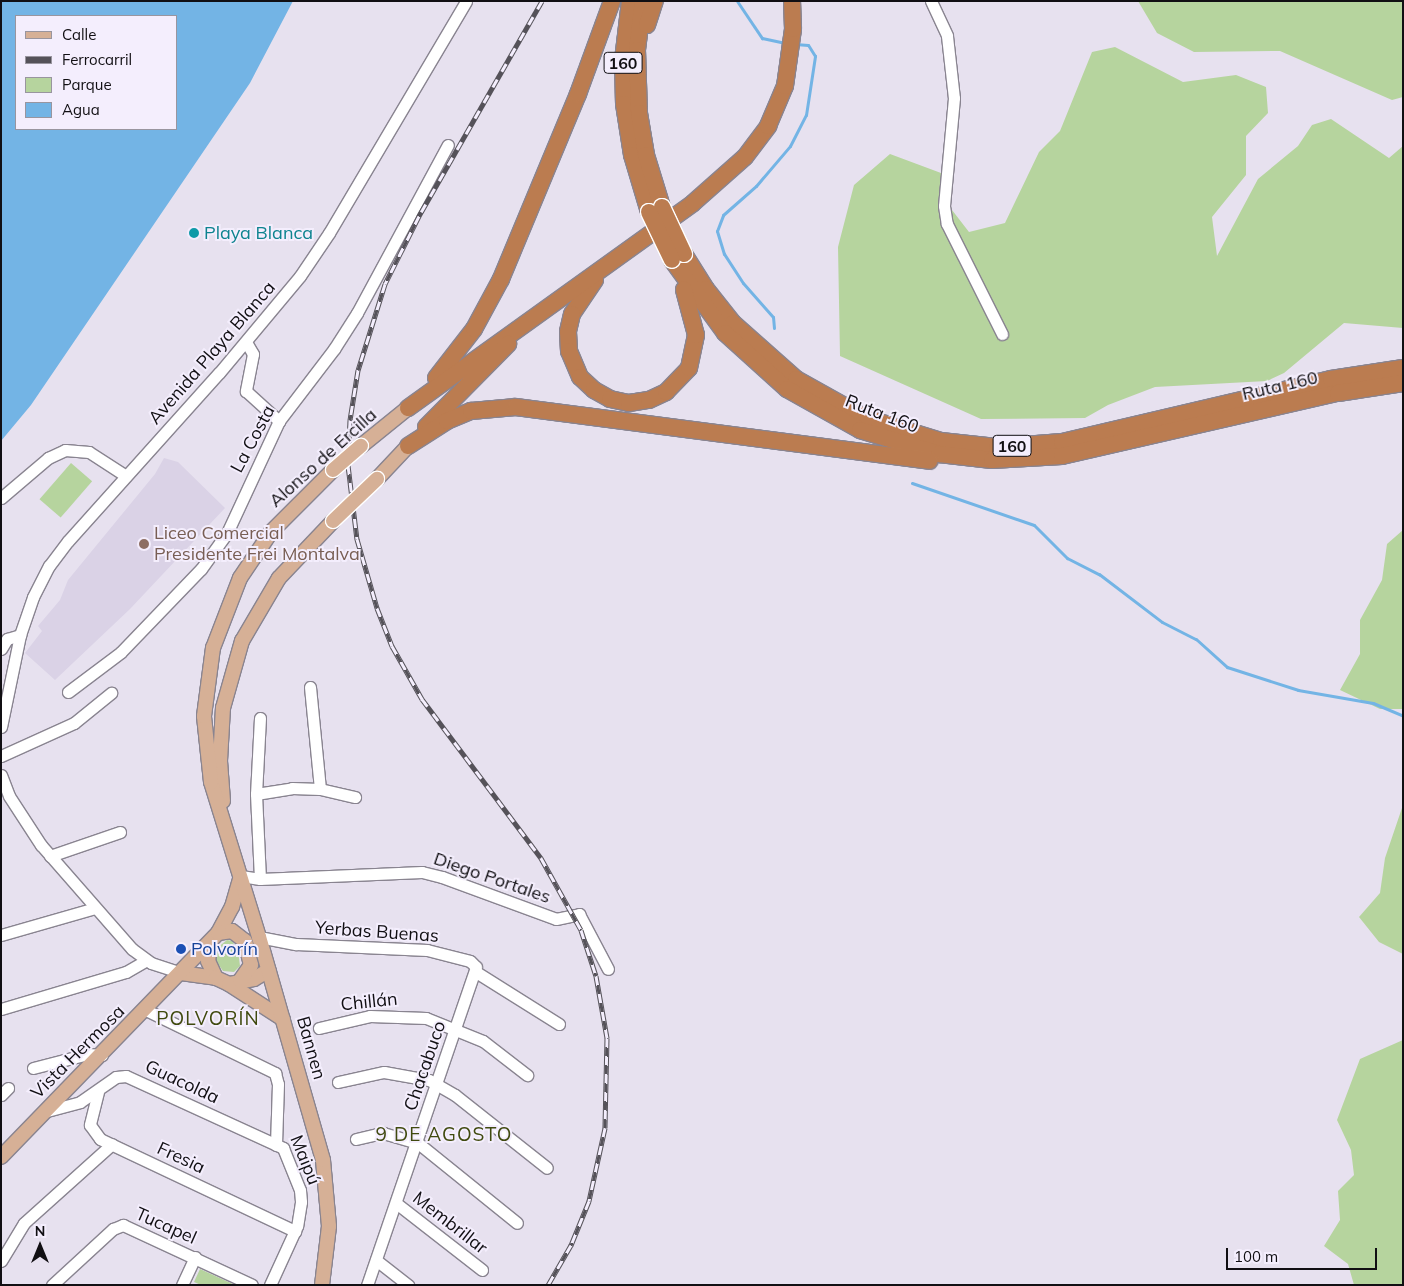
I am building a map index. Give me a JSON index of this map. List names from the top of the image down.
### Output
{
  "streets": {
    "highway": ["160", "Ruta 160"],
    "main road": ["Alonso de Ercilla", "Bannen", "Vista Hermosa"],
    "street": [
      "Avenida Playa Blanca",
      "La Costa",
      "Diego Portales",
      "Yerbas Buenas",
      "Chillán",
      "Chacabuco",
      "Guacolda",
      "Fresia",
      "Maipú",
      "Membrillar",
      "Tucapel"
    ]
  },
  "crossings": [
    ["Alonso de Ercilla", "Bannen"],
    ["Diego Portales", "Bannen"],
    ["Yerbas Buenas", "Bannen"],
    ["Yerbas Buenas", "Chacabuco"],
    ["Chillán", "Chacabuco"],
    ["Vista Hermosa", "Guacolda"],
    ["Vista Hermosa", "Maipú"],
    ["Chacabuco", "Membrillar"],
    ["Guacolda", "Fresia"],
    ["Guacolda", "Maipú"],
    ["Fresia", "Maipú"]
  ],
  "districts": ["POLVORÍN", "9 DE AGOSTO"],
  "places": ["Playa Blanca", "Liceo Comercial Presidente Frei Montalva", "Polvorín"],
  "legend": [
    "Calle",
    "Ferrocarril",
    "Parque",
    "Agua"
  ],
  "scale_bar": "100 m",
  "north": "top"
}
